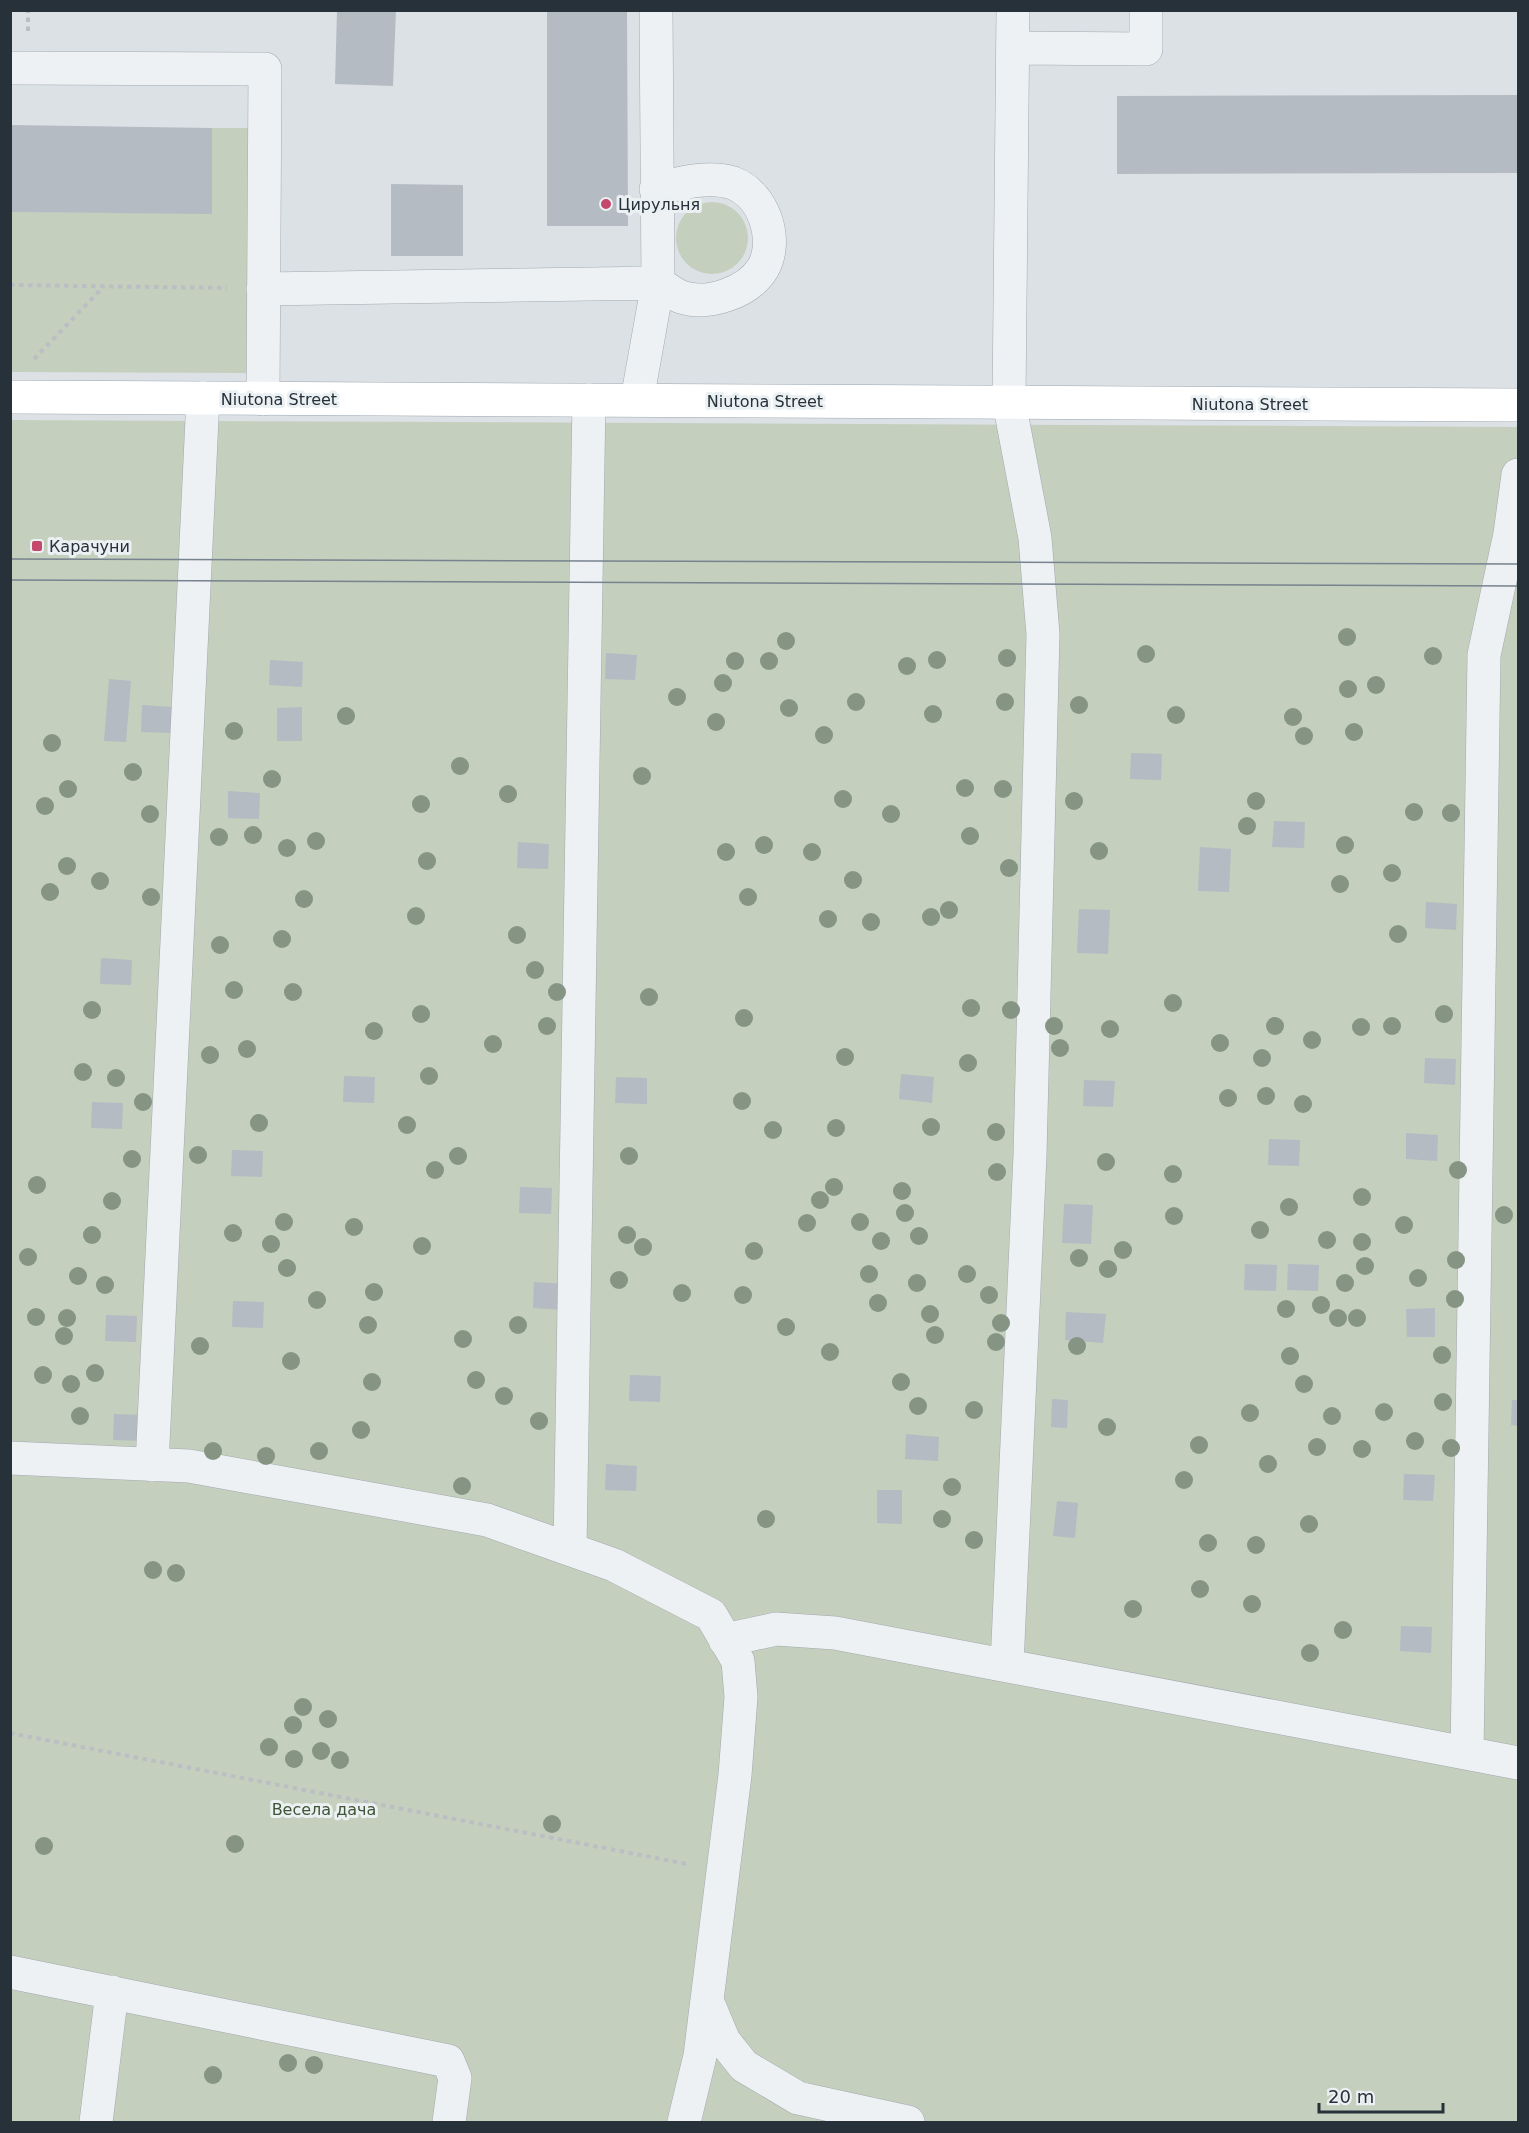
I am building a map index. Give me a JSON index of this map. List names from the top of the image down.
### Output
{
  "streets": {
    "main road": ["Niutona Street"]
  },
  "parks": ["Весела дача"],
  "places": {
    "other": ["Цирульня"],
    "transit": ["Карачуни"]
  },
  "scale_bar": "20 m"
}
